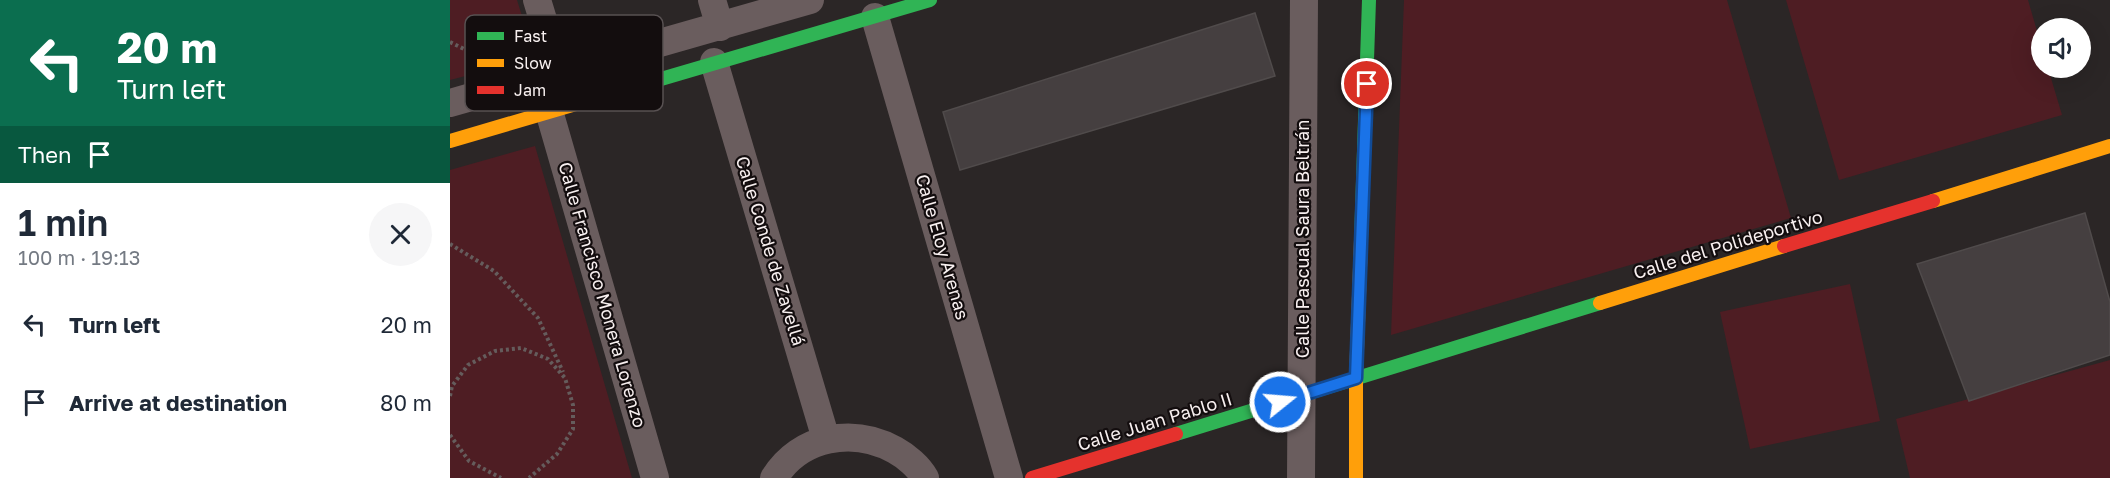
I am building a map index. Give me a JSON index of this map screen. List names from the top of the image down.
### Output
{
  "streets": {
    "street": [
      "Calle Pascual Saura Beltrán",
      "Calle del Polideportivo",
      "Calle Eloy Arenas",
      "Calle Conde de Zavellá",
      "Calle Francisco Monera Lorenzo",
      "Calle Juan Pablo II"
    ]
  },
  "crossings": [
    ["Calle Pascual Saura Beltrán", "Calle Juan Pablo II"],
    ["Calle del Polideportivo", "Calle Juan Pablo II"]
  ],
  "legend": ["Fast", "Slow", "Jam"],
  "page": {
    "turn": ["20 m", "Turn left"],
    "then": "Then",
    "heading": ["1 min", "100 m · 19:13"],
    "list": [
      {
        "name": "Turn left",
        "value": "20 m"
      },
      {
        "name": "Arrive at destination",
        "value": "80 m"
      }
    ]
  }
}
